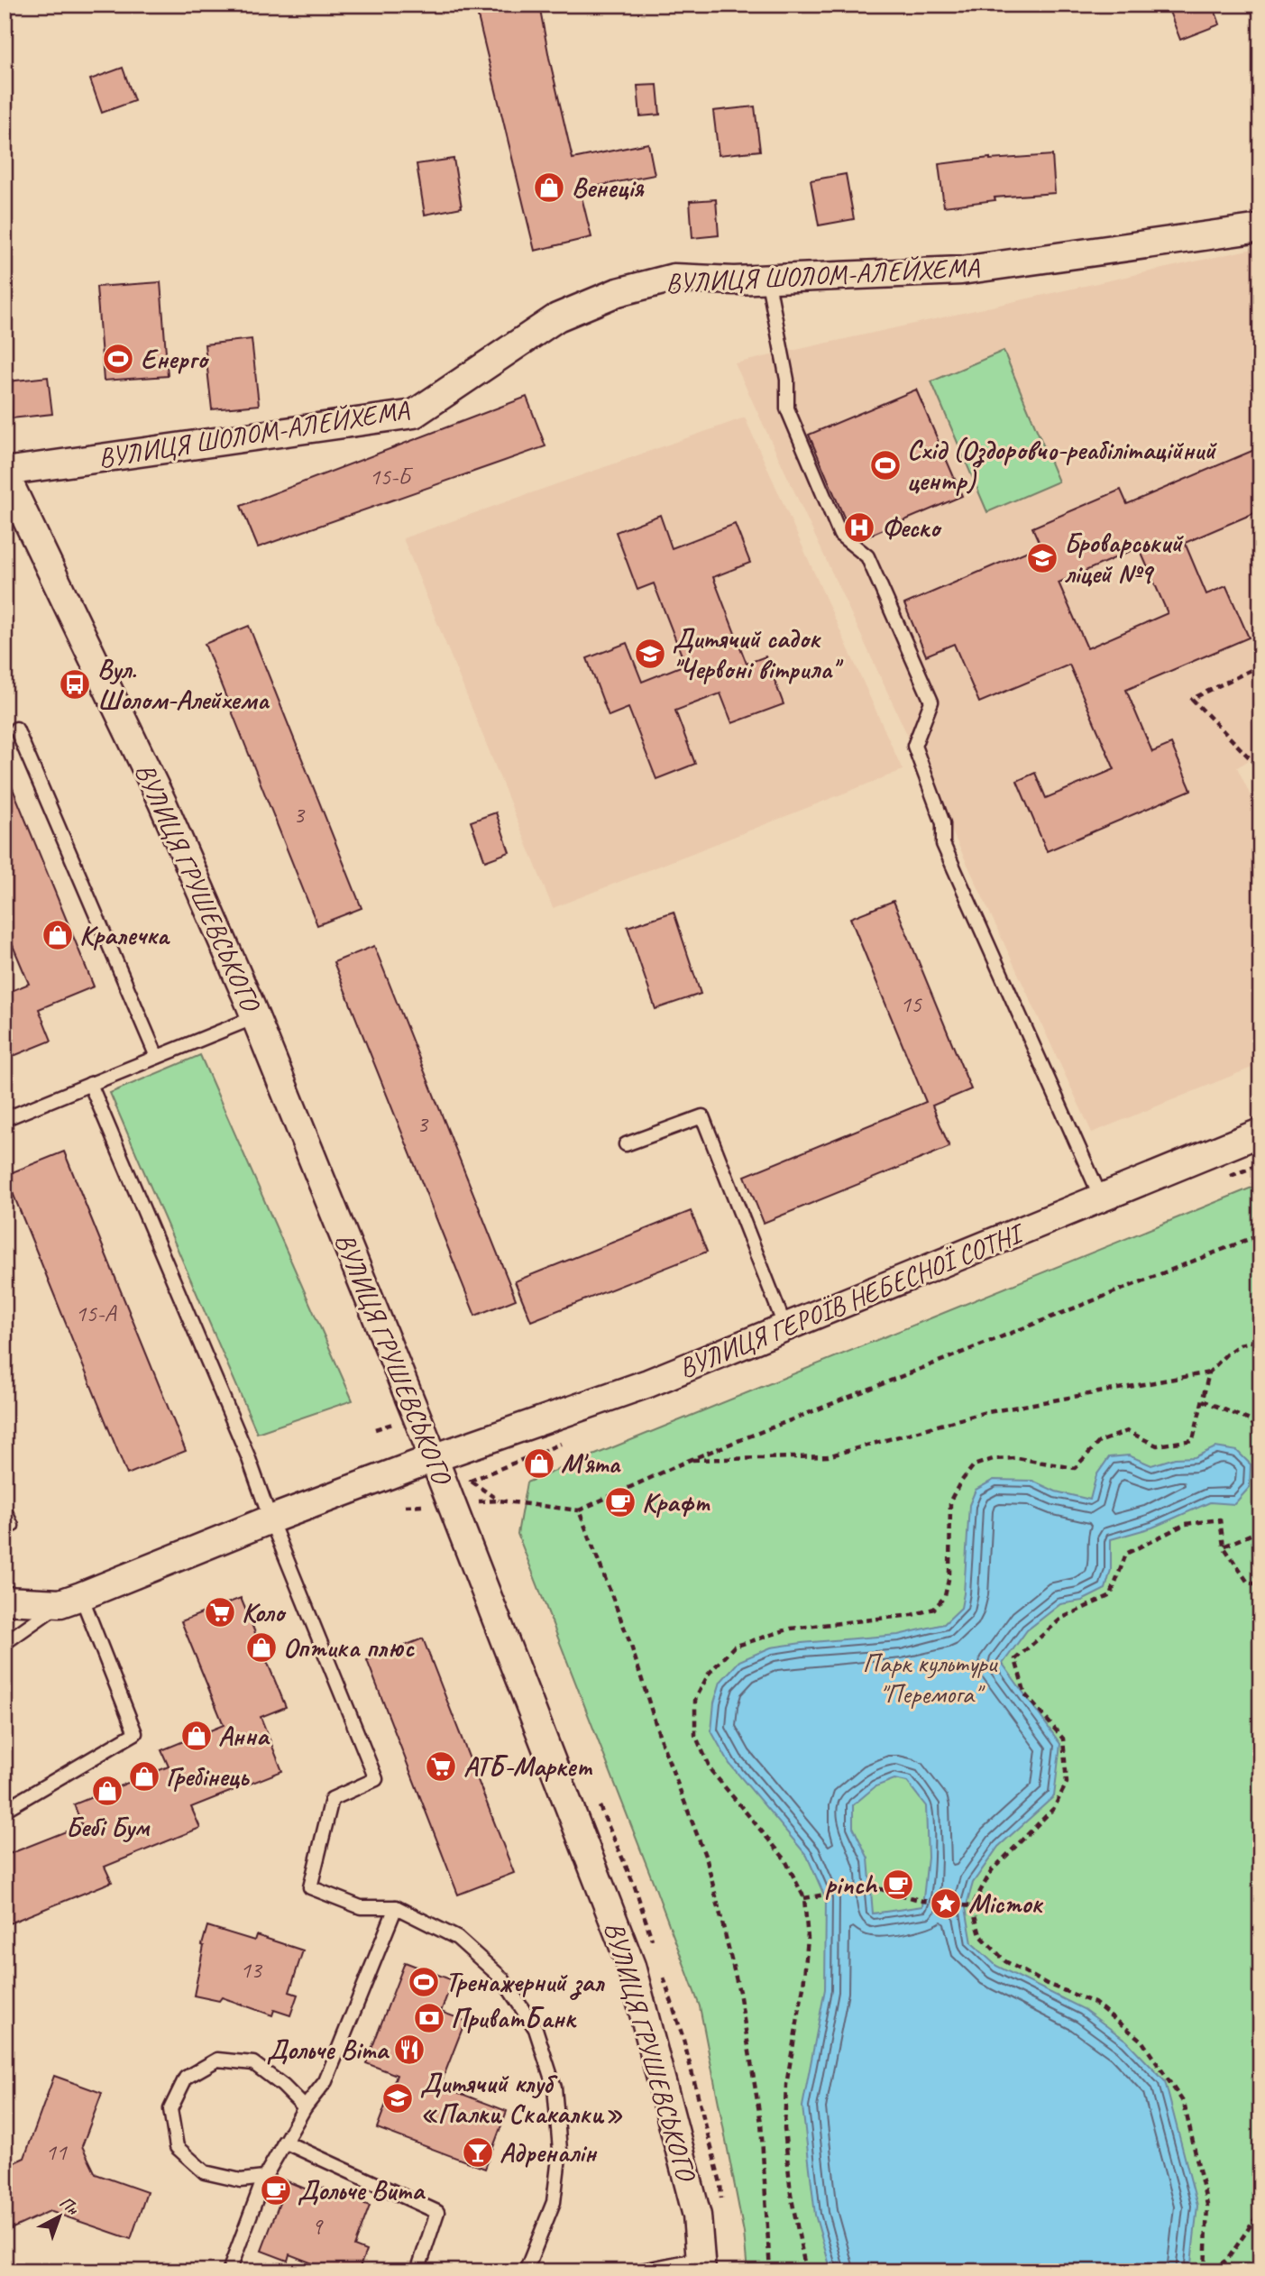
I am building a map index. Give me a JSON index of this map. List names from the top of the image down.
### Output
{
  "streets": {
    "street": ["ВУЛИЦЯ ШОЛОМ-АЛЕЙХЕМА", "ВУЛИЦЯ ГРУШЕВСЬКОГО", "ВУЛИЦЯ ГЕРОЇВ НЕБЕСНОЇ СОТНІ"]
  },
  "crossings": [
    ["ВУЛИЦЯ ШОЛОМ-АЛЕЙХЕМА", "ВУЛИЦЯ ГРУШЕВСЬКОГО"],
    ["ВУЛИЦЯ ГРУШЕВСЬКОГО", "ВУЛИЦЯ ГЕРОЇВ НЕБЕСНОЇ СОТНІ"]
  ],
  "parks": ["Парк культури \"Перемога\""],
  "places": {
    "shop": [
      "Венеція",
      "Кралечка",
      "М'ята",
      "Оптика плюс",
      "Анна",
      "Гребінець",
      "Бебі Бум"
    ],
    "sports": ["Енерго", "Схід (Оздоровчо-реабілітаційний центр)", "Тренажерний зал"],
    "hospital": ["Феско"],
    "school or university": ["Броварський ліцей №9", "Дитячий садок \"Червоні вітрила\"", "Дитячий клуб «Палки Скакалки»"],
    "bus stop": ["Вул. Шолом-Алейхема"],
    "cafe": ["Крафт", "pinch", "Дольче Вита"],
    "supermarket": ["Коло", "АТБ-Маркет"],
    "place": ["Місток"],
    "bank": ["ПриватБанк"],
    "restaurant": ["Дольче Віта"],
    "bar": ["Адреналін"]
  },
  "house_numbers": [
    "15-Б",
    "3",
    "15",
    "3",
    "15-А",
    "13",
    "11",
    "9"
  ],
  "north": "top right"
}
